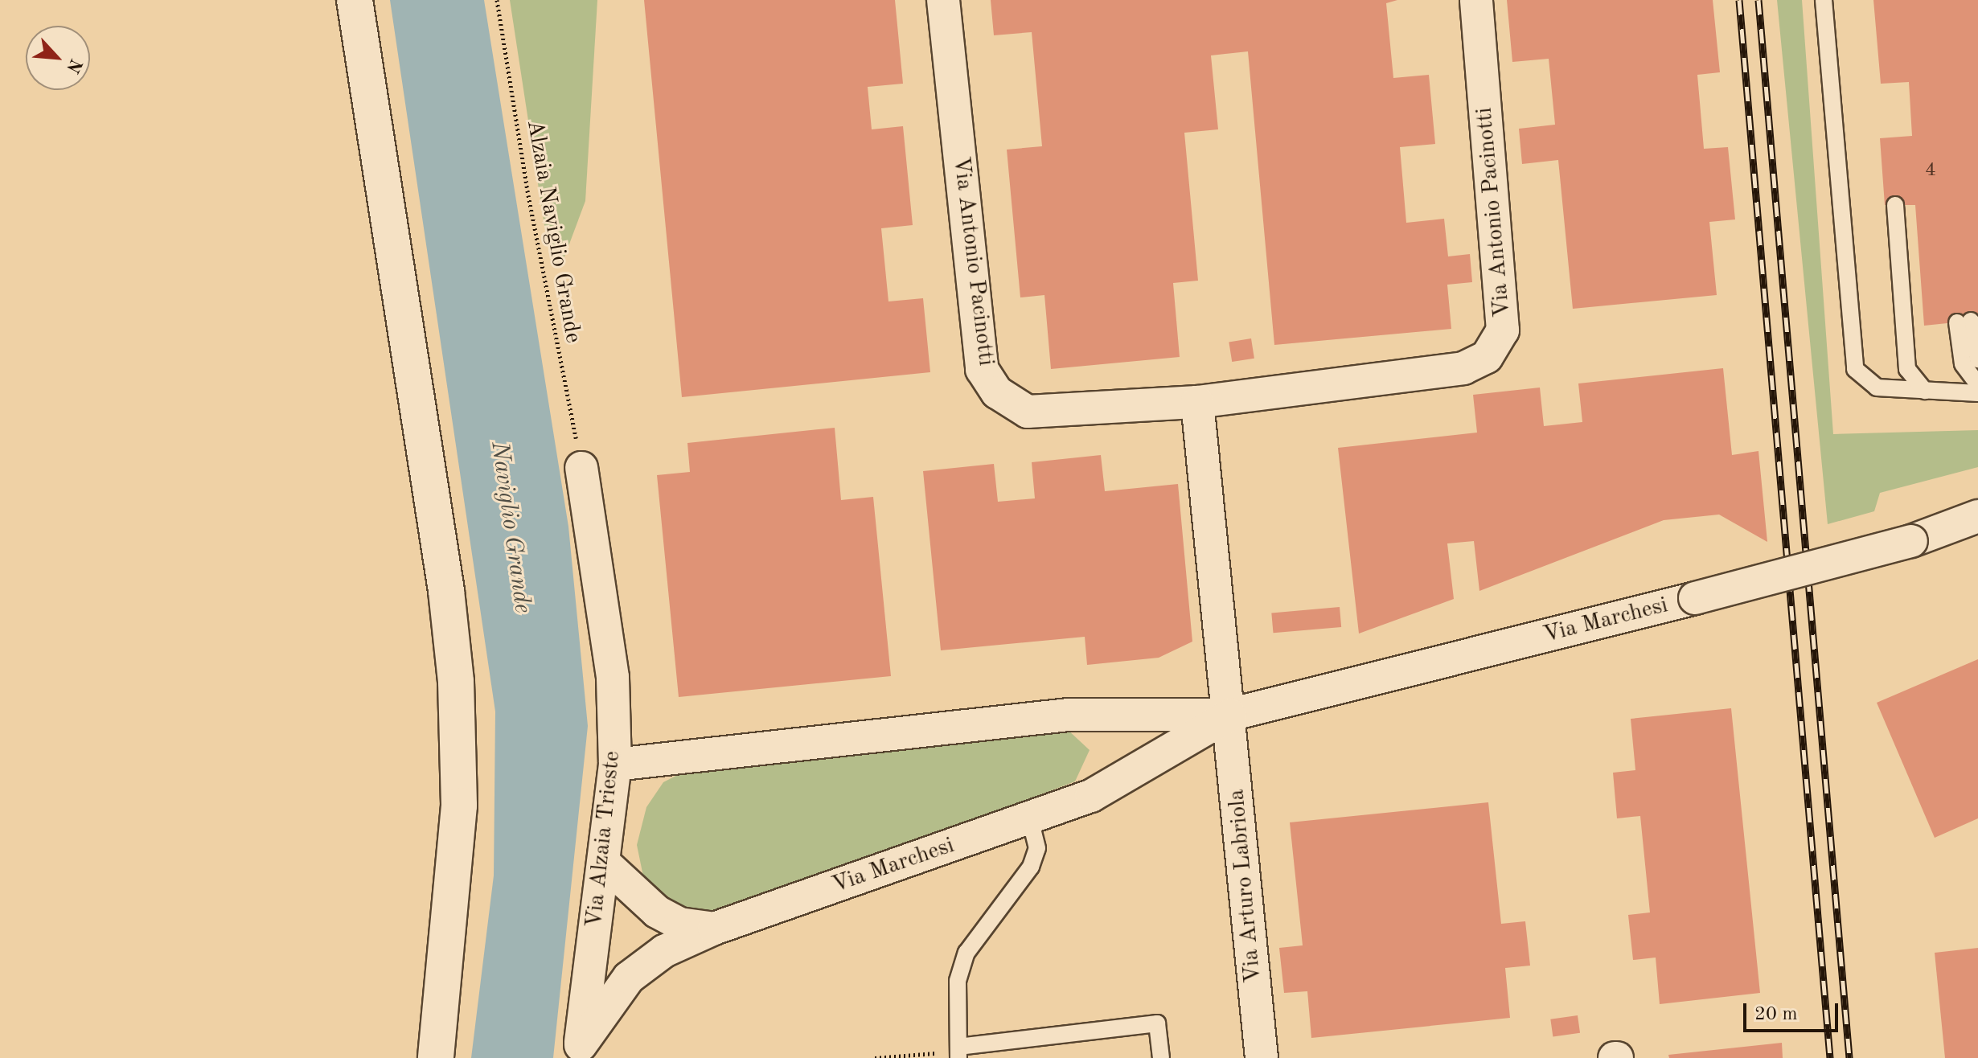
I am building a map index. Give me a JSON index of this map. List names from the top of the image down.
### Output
{
  "streets": {
    "street": [
      "Via Antonio Pacinotti",
      "Via Marchesi",
      "Via Alzaia Trieste",
      "Via Arturo Labriola"
    ],
    "path": ["Alzaia Naviglio Grande"]
  },
  "crossings": [
    ["Alzaia Naviglio Grande", "Via Alzaia Trieste"],
    ["Via Marchesi", "Via Alzaia Trieste"],
    ["Via Marchesi", "Via Arturo Labriola"]
  ],
  "water": ["Naviglio Grande"],
  "house_numbers": ["4"],
  "scale_bar": "20 m",
  "north": "bottom right"
}
